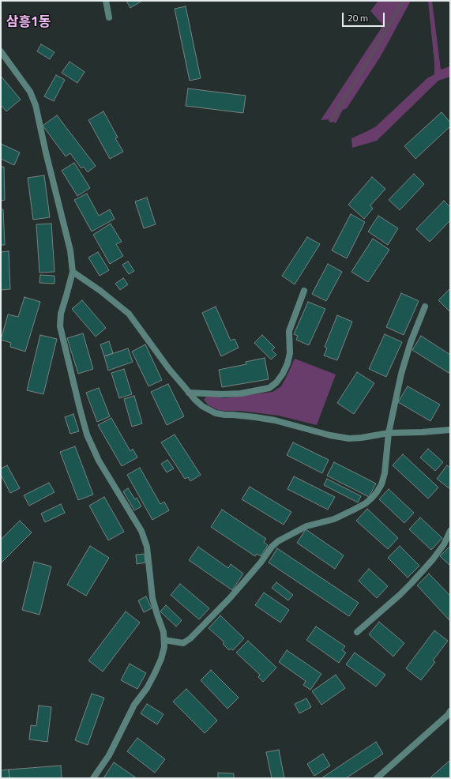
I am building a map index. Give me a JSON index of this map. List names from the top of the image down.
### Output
{
  "districts": ["삼흥1동"],
  "scale_bar": "20 m"
}
